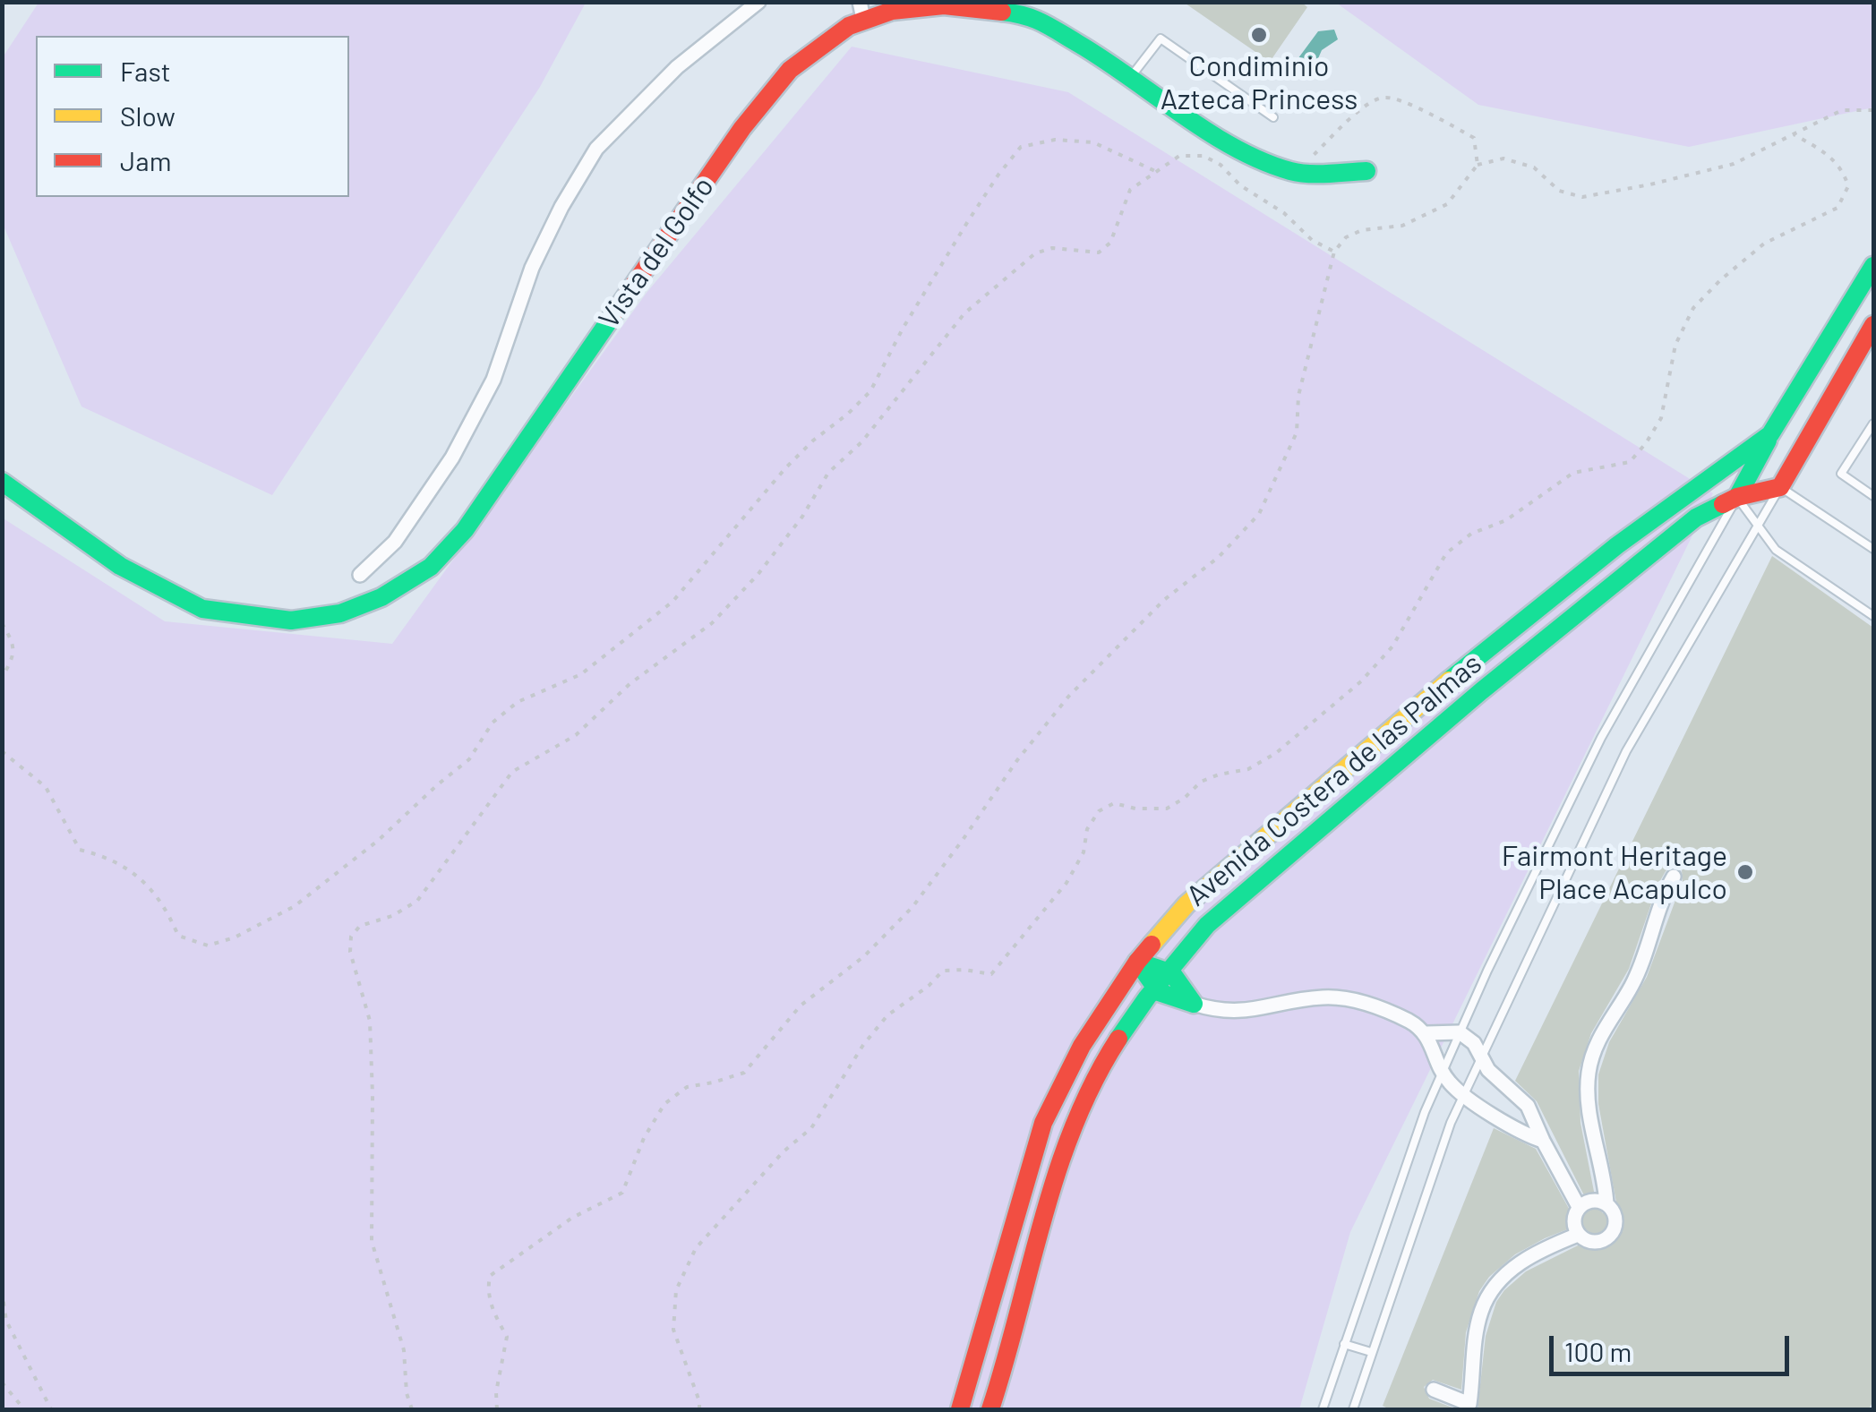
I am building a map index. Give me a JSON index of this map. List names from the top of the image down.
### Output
{
  "streets": {
    "main road": ["Vista del Golfo", "Avenida Costera de las Palmas"]
  },
  "places": ["Condiminio Azteca Princess", "Fairmont Heritage Place Acapulco"],
  "legend": ["Fast", "Slow", "Jam"],
  "scale_bar": "100 m"
}
